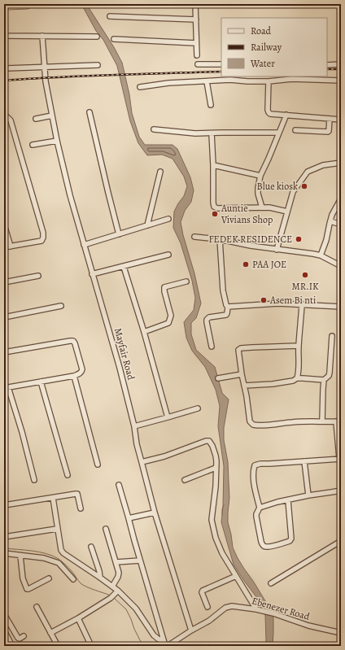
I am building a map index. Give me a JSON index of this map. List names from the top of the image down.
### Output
{
  "streets": {
    "street": ["Mayfair Road", "Ebenezer Road"]
  },
  "crossings": [
    ["Mayfair Road", "Ebenezer Road"]
  ],
  "places": [
    "Blue kiosk",
    "Auntie Vivians Shop",
    "FEDEK RESIDENCE",
    "PAA JOE",
    "MR.IK",
    "Asem Bi nti"
  ],
  "legend": ["Road", "Railway", "Water"]
}
